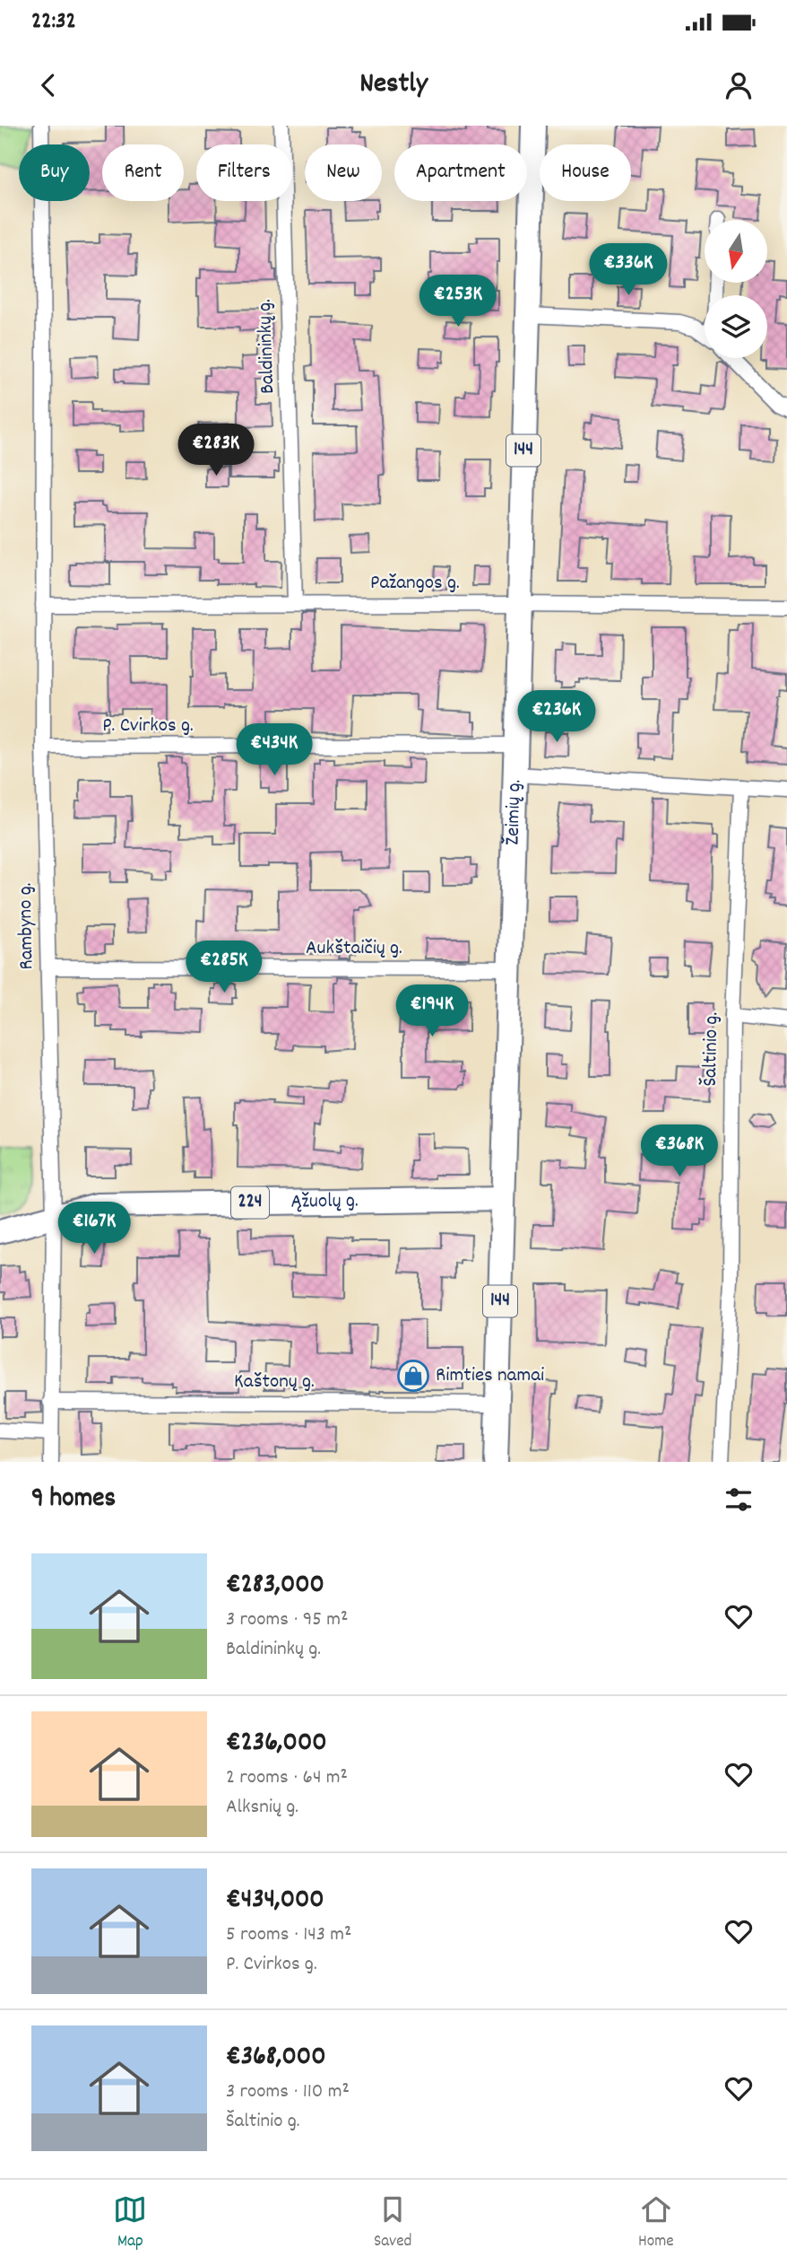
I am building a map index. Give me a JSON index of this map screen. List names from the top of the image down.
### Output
{
  "streets": {
    "main road": [
      "144",
      "Žeimių g.",
      "Ąžuolų g.",
      "224"
    ],
    "street": [
      "Baldininkų g.",
      "Pažangos g.",
      "P. Cvirkos g.",
      "Rambyno g.",
      "Aukštaičių g.",
      "Šaltinio g.",
      "Kaštonų g."
    ]
  },
  "crossings": [
    ["Baldininkų g.", "Pažangos g."],
    ["Pažangos g.", "Žeimių g."],
    ["Pažangos g.", "Rambyno g."],
    ["P. Cvirkos g.", "Žeimių g."],
    ["P. Cvirkos g.", "Rambyno g."],
    ["Žeimių g.", "Aukštaičių g."],
    ["Žeimių g.", "Ąžuolų g."],
    ["Žeimių g.", "Kaštonų g."],
    ["Rambyno g.", "Aukštaičių g."],
    ["Rambyno g.", "Ąžuolų g."],
    ["Rambyno g.", "Kaštonų g."]
  ],
  "places": {
    "shop": ["Rimties namai"]
  },
  "north": "bottom",
  "page": {
    "status": "22:32",
    "header": "Nestly",
    "chip": [
      "Buy",
      "Rent",
      "Filters",
      "New",
      "Apartment",
      "House"
    ],
    "price": [
      "€336K",
      "€253K",
      "€283K",
      "€236K",
      "€434K",
      "€285K",
      "€194K",
      "€368K",
      "€167K"
    ],
    "heading": "9 homes",
    "list": [
      {
        "name": "€283,000",
        "note": "3 rooms · 95 m² · Baldininkų g."
      },
      {
        "name": "€236,000",
        "note": "2 rooms · 64 m² · Alksnių g."
      },
      {
        "name": "€434,000",
        "note": "5 rooms · 143 m² · P. Cvirkos g."
      },
      {
        "name": "€368,000",
        "note": "3 rooms · 110 m² · Šaltinio g."
      }
    ],
    "tabs": ["Map", "Saved", "Home"]
  }
}
